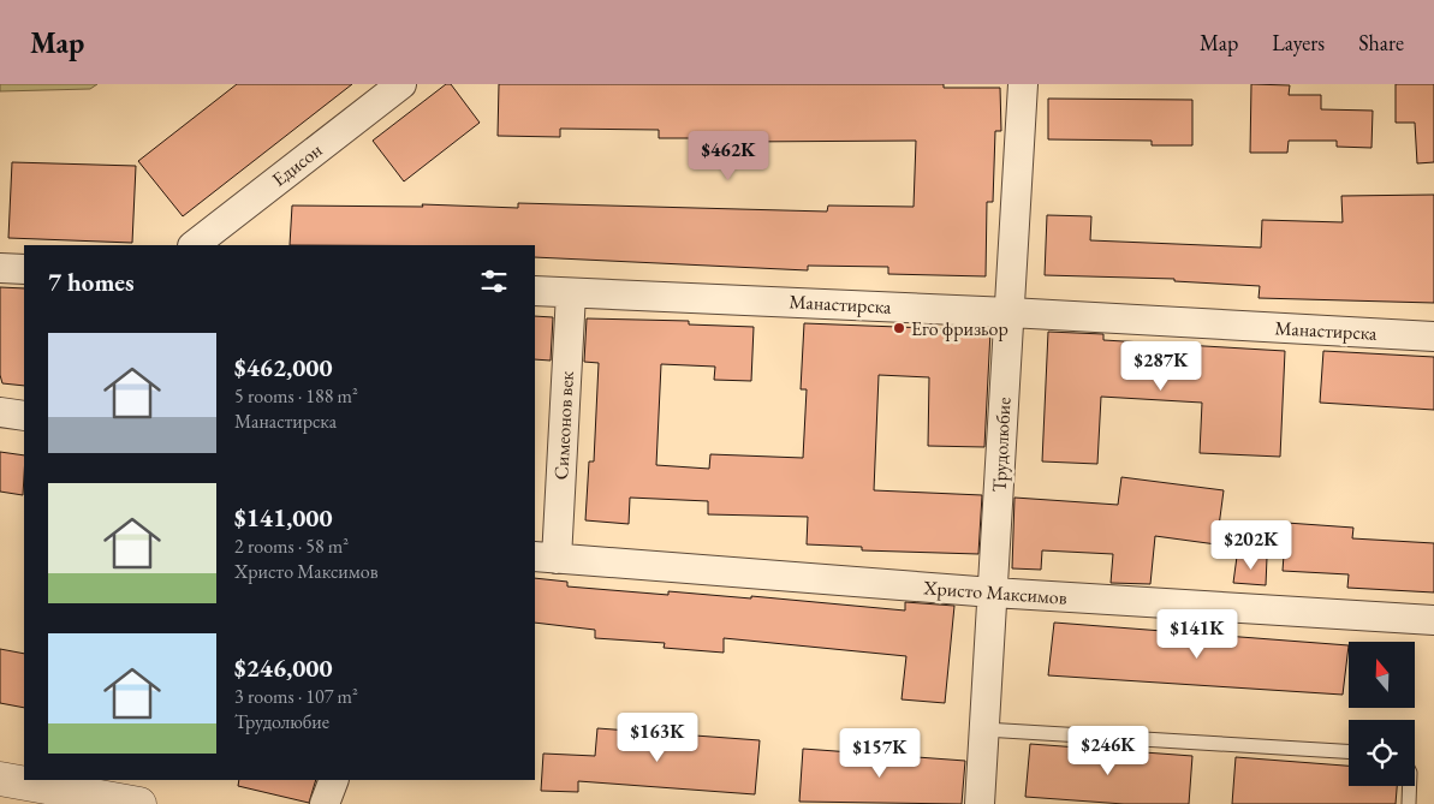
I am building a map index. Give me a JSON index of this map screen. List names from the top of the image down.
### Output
{
  "streets": {
    "street": [
      "Едисон",
      "Манастирска",
      "Симеонов век",
      "Трудолюбие",
      "Христо Максимов"
    ]
  },
  "crossings": [
    ["Манастирска", "Симеонов век"],
    ["Манастирска", "Трудолюбие"],
    ["Симеонов век", "Христо Максимов"],
    ["Трудолюбие", "Христо Максимов"]
  ],
  "places": ["Его фризьор"],
  "north": "top",
  "page": {
    "header": "Map",
    "nav": ["Map", "Layers", "Share"],
    "price": [
      "$462K",
      "$287K",
      "$202K",
      "$141K",
      "$163K",
      "$246K",
      "$157K"
    ],
    "heading": "7 homes",
    "list": [
      {
        "name": "$462,000",
        "note": "5 rooms · 188 m² · Манастирска"
      },
      {
        "name": "$141,000",
        "note": "2 rooms · 58 m² · Христо Максимов"
      },
      {
        "name": "$246,000",
        "note": "3 rooms · 107 m² · Трудолюбие"
      }
    ]
  }
}
